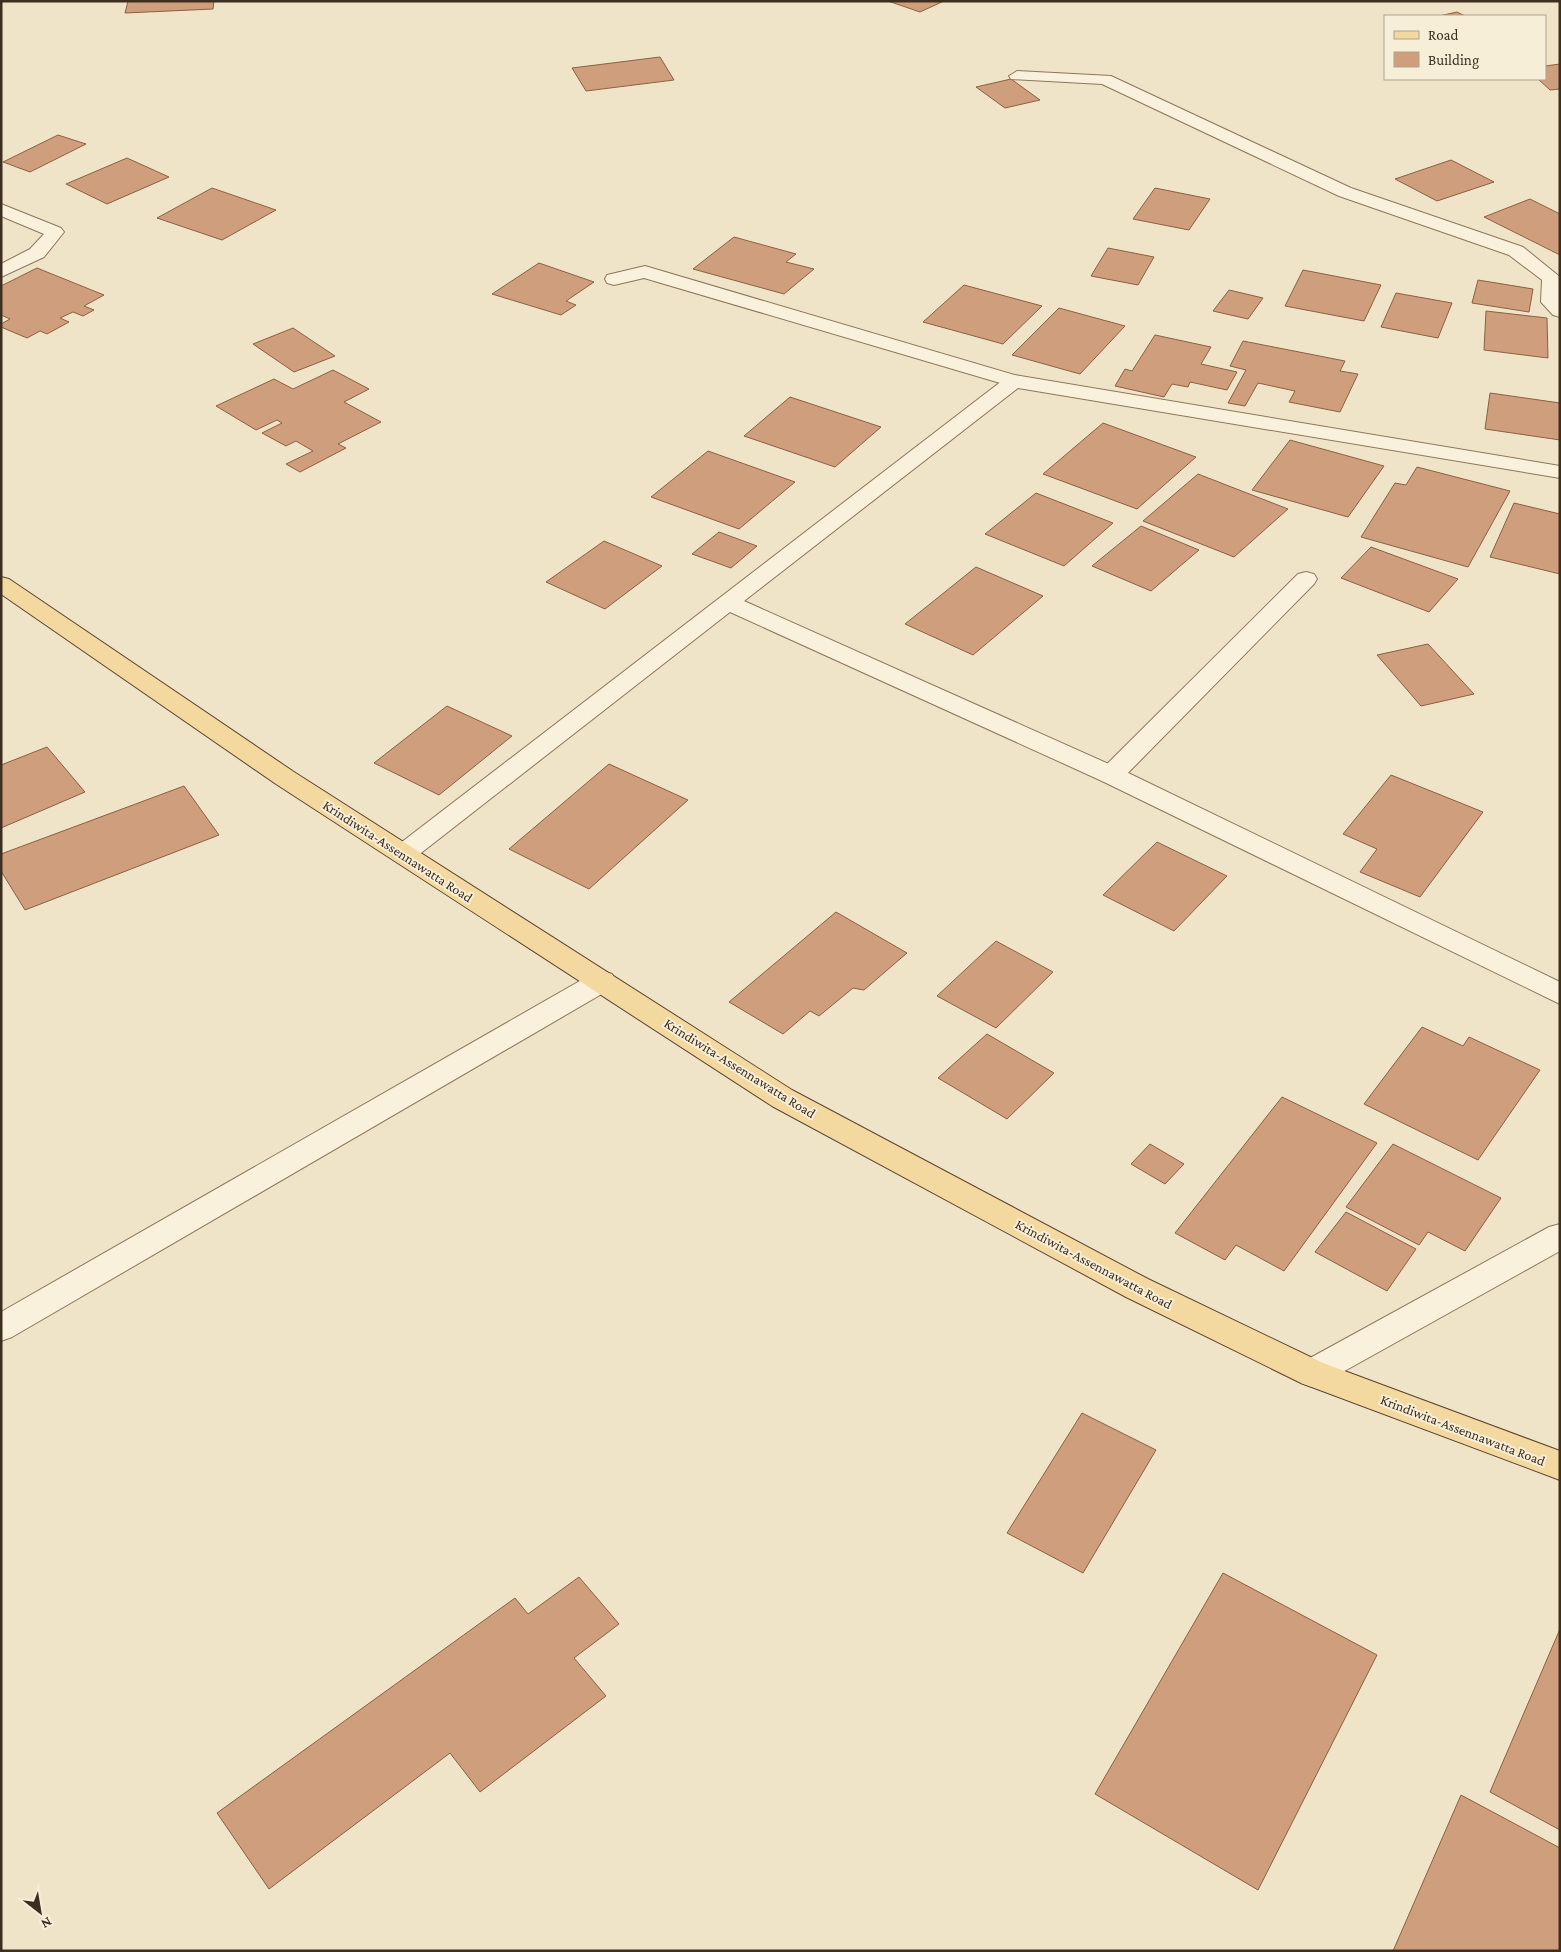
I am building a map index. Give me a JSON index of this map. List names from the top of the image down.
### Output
{
  "streets": {
    "main road": ["Krindiwita-Assennawatta Road"]
  },
  "legend": ["Road", "Building"],
  "north": "bottom right"
}
